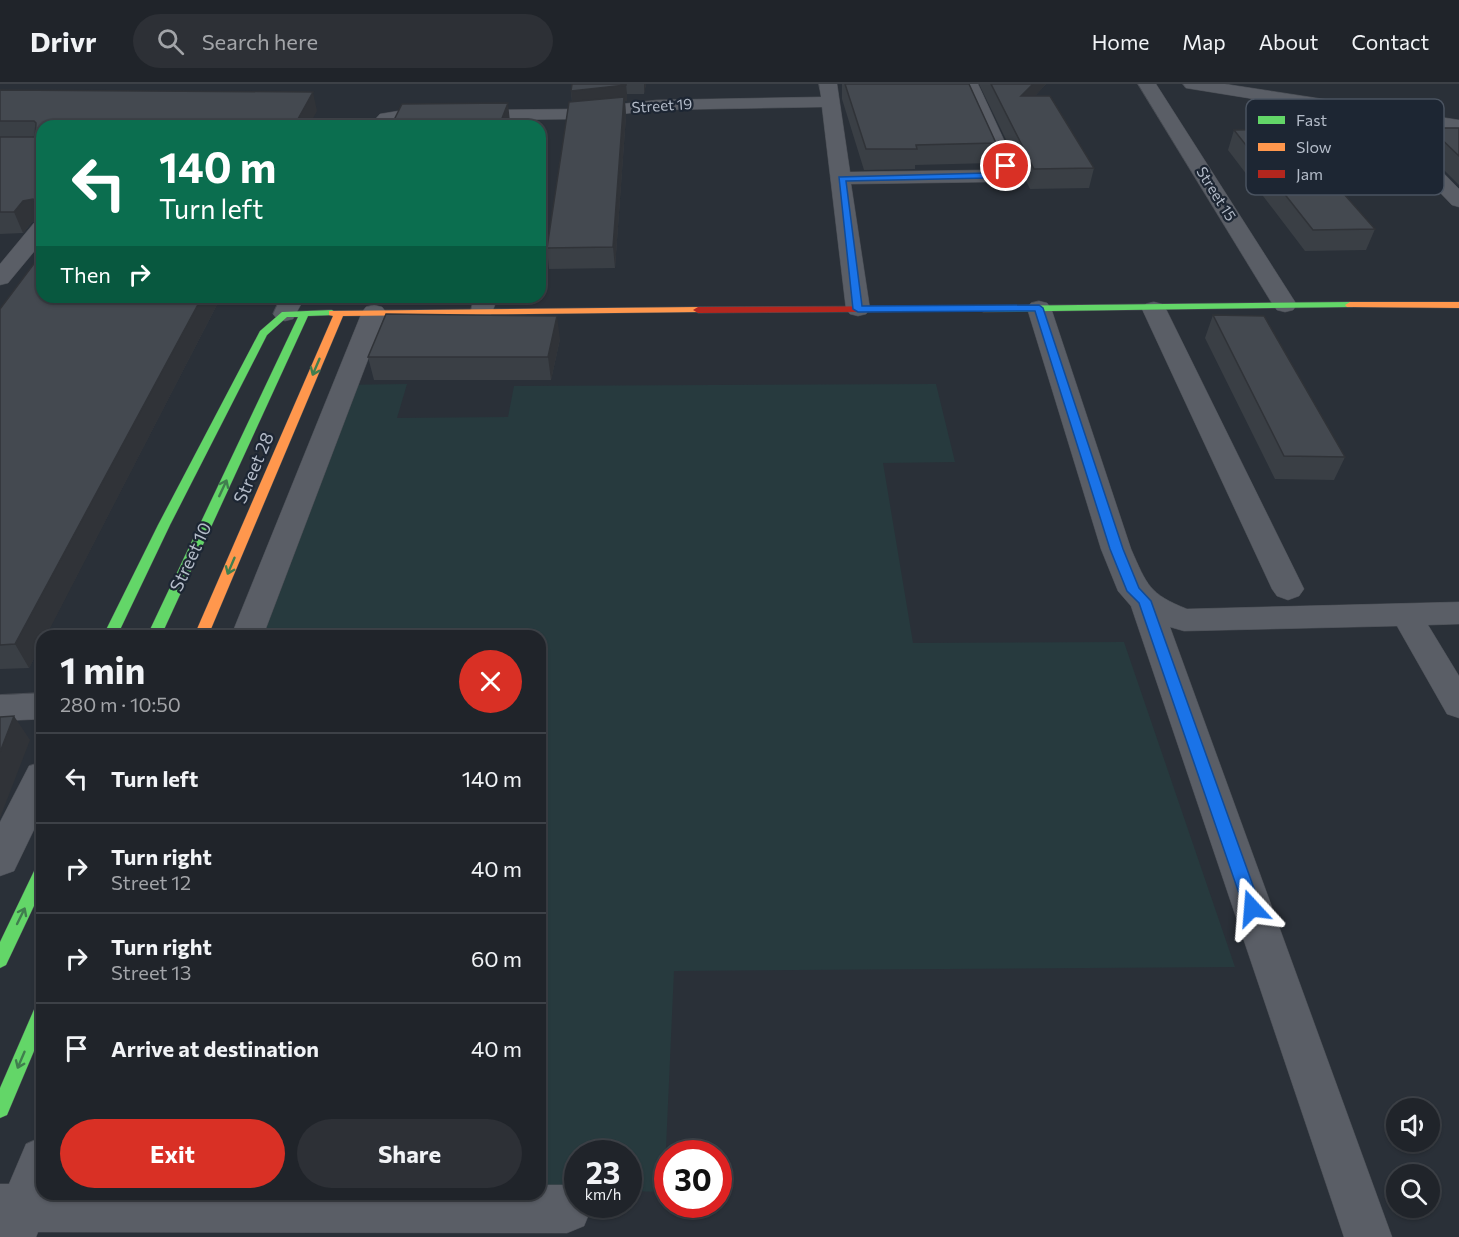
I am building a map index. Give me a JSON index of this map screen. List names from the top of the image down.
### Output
{
  "streets": {
    "street": [
      "Street 19",
      "Street 15",
      "Street 28",
      "Street 10"
    ]
  },
  "legend": ["Fast", "Slow", "Jam"],
  "page": {
    "header": "Drivr",
    "search": "Search here",
    "nav": [
      "Home",
      "Map",
      "About",
      "Contact"
    ],
    "turn": ["140 m", "Turn left"],
    "then": "Then",
    "heading": ["1 min", "280 m · 10:50"],
    "list": [
      {
        "name": "Turn left",
        "value": "140 m"
      },
      {
        "name": "Turn right",
        "note": "Street 12",
        "value": "40 m"
      },
      {
        "name": "Turn right",
        "note": "Street 13",
        "value": "60 m"
      },
      {
        "name": "Arrive at destination",
        "value": "40 m"
      }
    ],
    "buttons": ["Exit", "Share"],
    "speed": "23 km/h",
    "limit": "30"
  }
}
